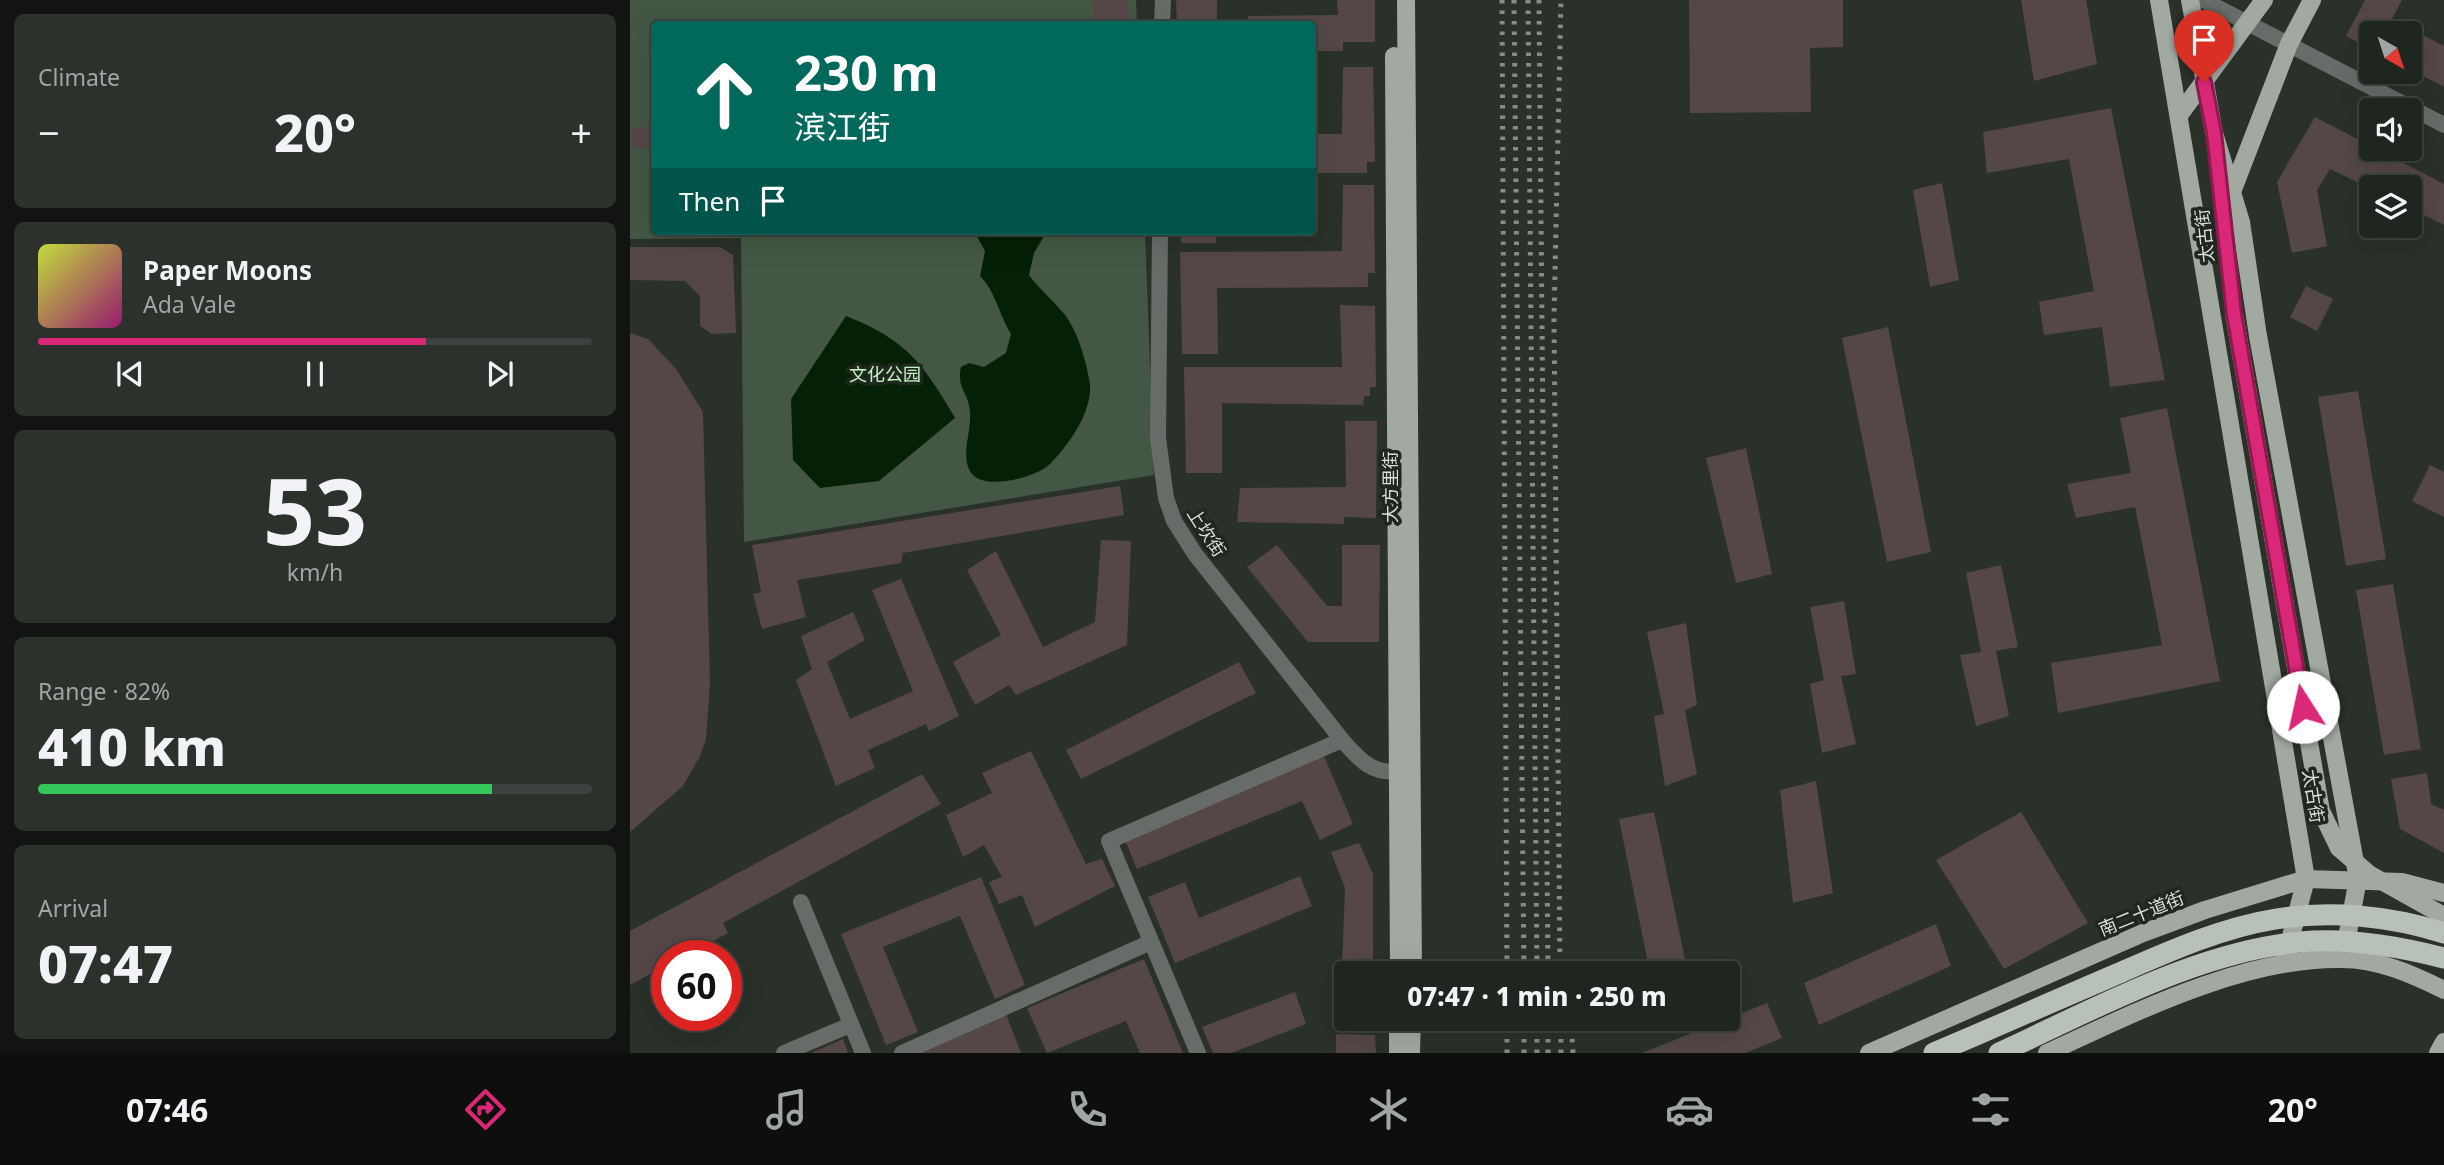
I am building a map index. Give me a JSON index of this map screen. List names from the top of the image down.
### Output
{
  "streets": {
    "main road": ["太古街", "大方里街", "南二十道街"],
    "street": ["上坎街"]
  },
  "crossings": [
    ["太古街", "南二十道街"],
    ["大方里街", "上坎街"]
  ],
  "parks": ["文化公园"],
  "north": "bottom right",
  "page": {
    "tile": [
      "Climate",
      ["53", "km/h"],
      ["Range · 82%", "410 km"],
      ["Arrival", "07:47"]
    ],
    "turn": ["230 m", "滨江街"],
    "heat": ["−", "20°", "+"],
    "then": "Then",
    "song": ["Paper Moons", "Ada Vale"],
    "limit": "60",
    "trip": "07:47 · 1 min · 250 m",
    "tabs": ["07:46", "20°"]
  }
}
